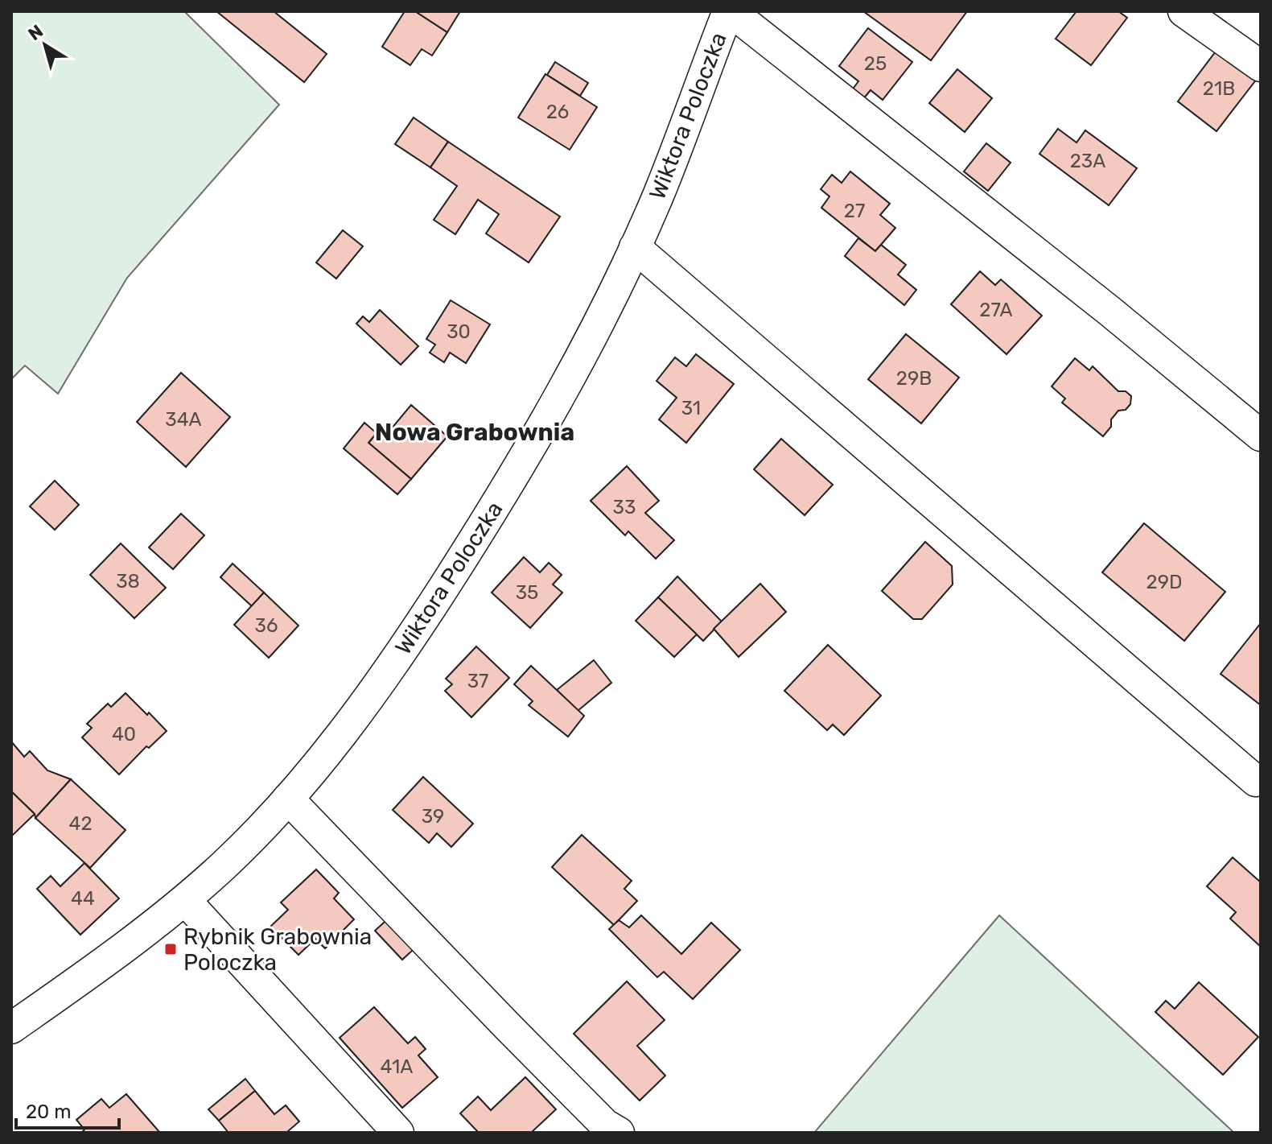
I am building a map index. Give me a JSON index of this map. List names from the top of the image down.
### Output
{
  "streets": {
    "street": ["Wiktora Poloczka"]
  },
  "districts": ["Nowa Grabownia"],
  "places": {
    "transit": ["Rybnik Grabownia Poloczka"]
  },
  "house_numbers": [
    "25",
    "21B",
    "26",
    "23A",
    "27",
    "27A",
    "30",
    "29B",
    "31",
    "34A",
    "33",
    "38",
    "29D",
    "35",
    "36",
    "37",
    "40",
    "39",
    "42",
    "44",
    "41A"
  ],
  "scale_bar": "20 m",
  "north": "top left"
}
